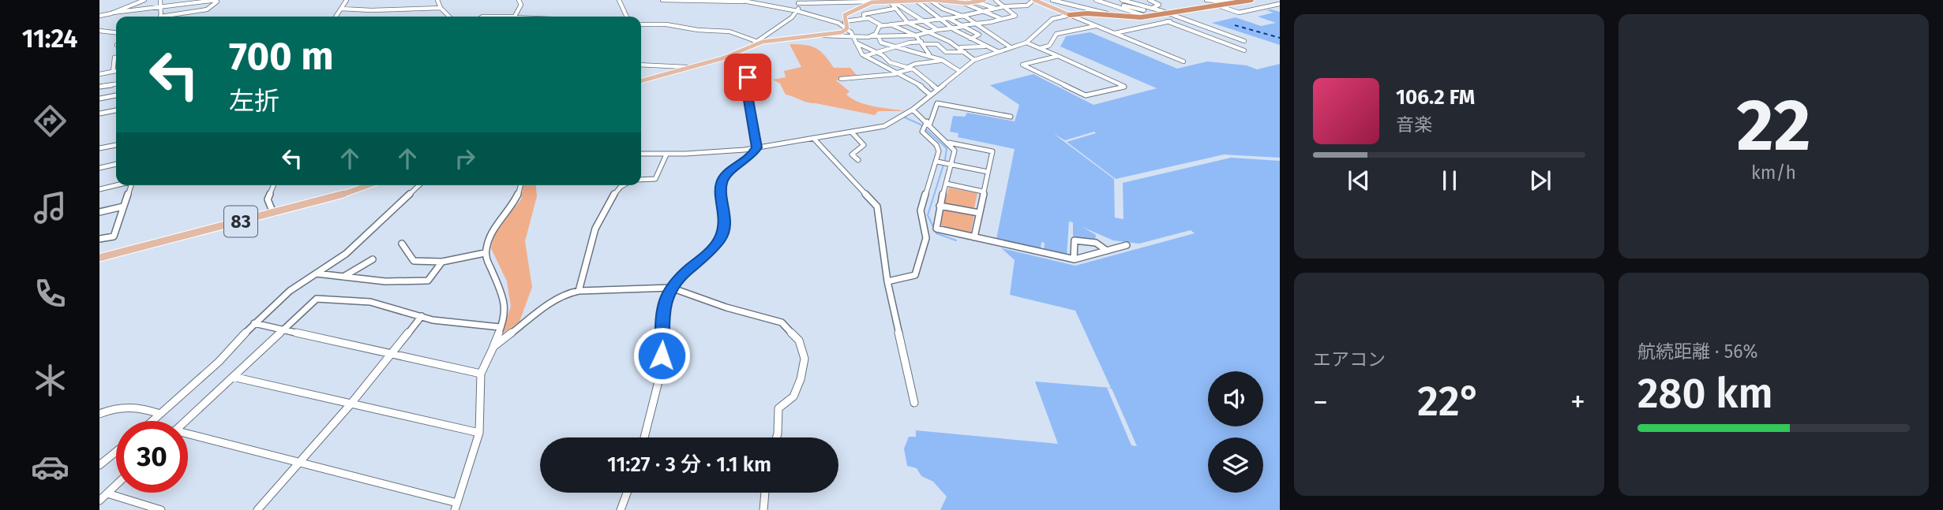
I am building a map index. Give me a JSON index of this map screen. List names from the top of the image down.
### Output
{
  "streets": {
    "main road": ["83"]
  },
  "page": {
    "tabs": "11:24",
    "tile": [
      ["22", "km/h"],
      "エアコン",
      ["航続距離 · 56%", "280 km"]
    ],
    "turn": ["700 m", "左折"],
    "song": ["106.2 FM", "音楽"],
    "heat": ["−", "22°", "+"],
    "limit": "30",
    "trip": "11:27 · 3 分 · 1.1 km"
  }
}
